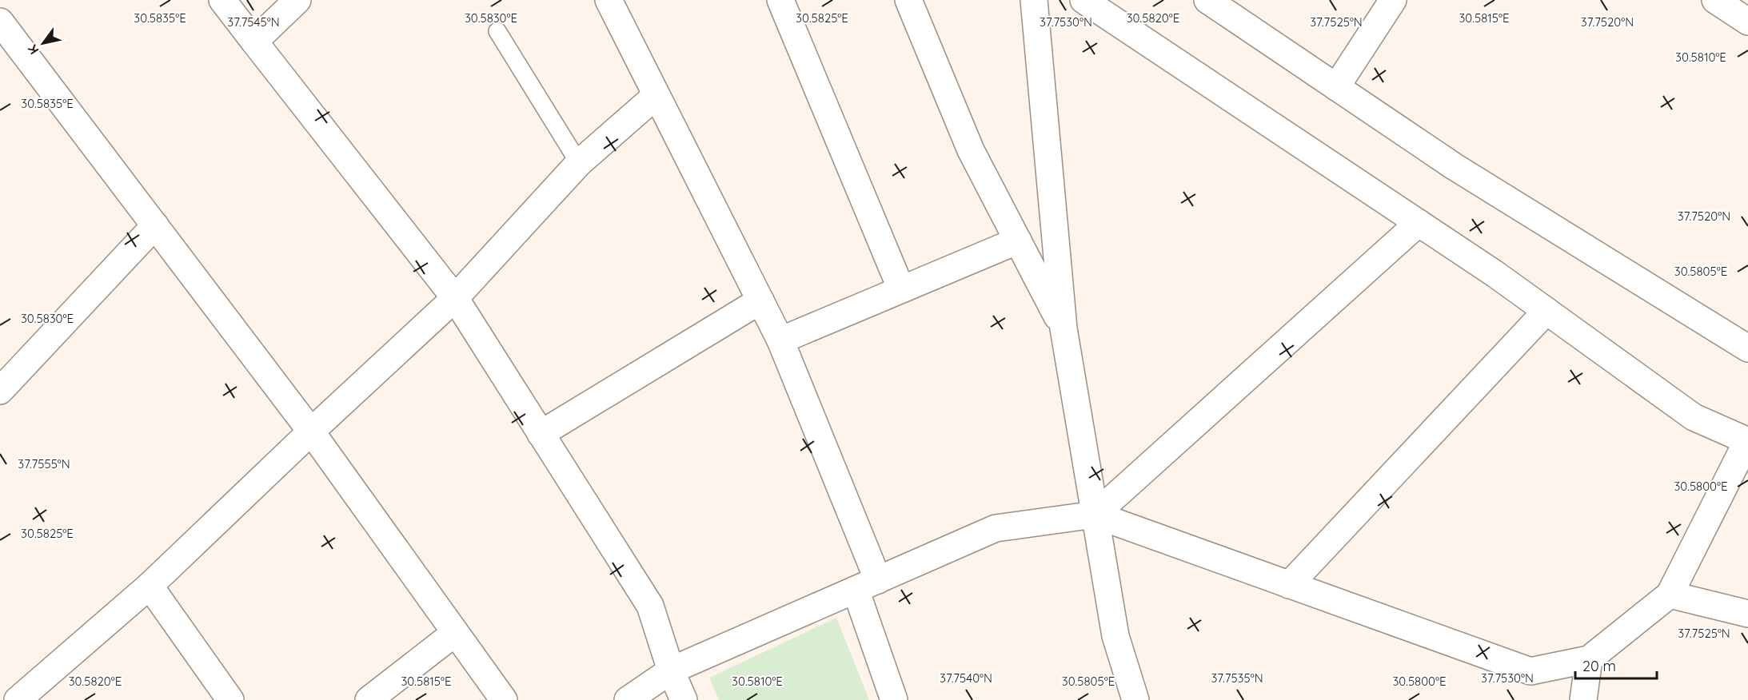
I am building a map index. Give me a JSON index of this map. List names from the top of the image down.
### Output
{
  "scale_bar": "20 m",
  "north": "bottom left",
  "coordinates": [
    "30.5835°E",
    "30.5830°E",
    "30.5825°E",
    "30.5820°E",
    "30.5815°E",
    "37.7520°N",
    "37.7545°N",
    "37.7530°N",
    "37.7525°N",
    "30.5810°E",
    "30.5805°E",
    "37.7555°N",
    "30.5800°E",
    "37.7540°N",
    "37.7535°N"
  ]
}
